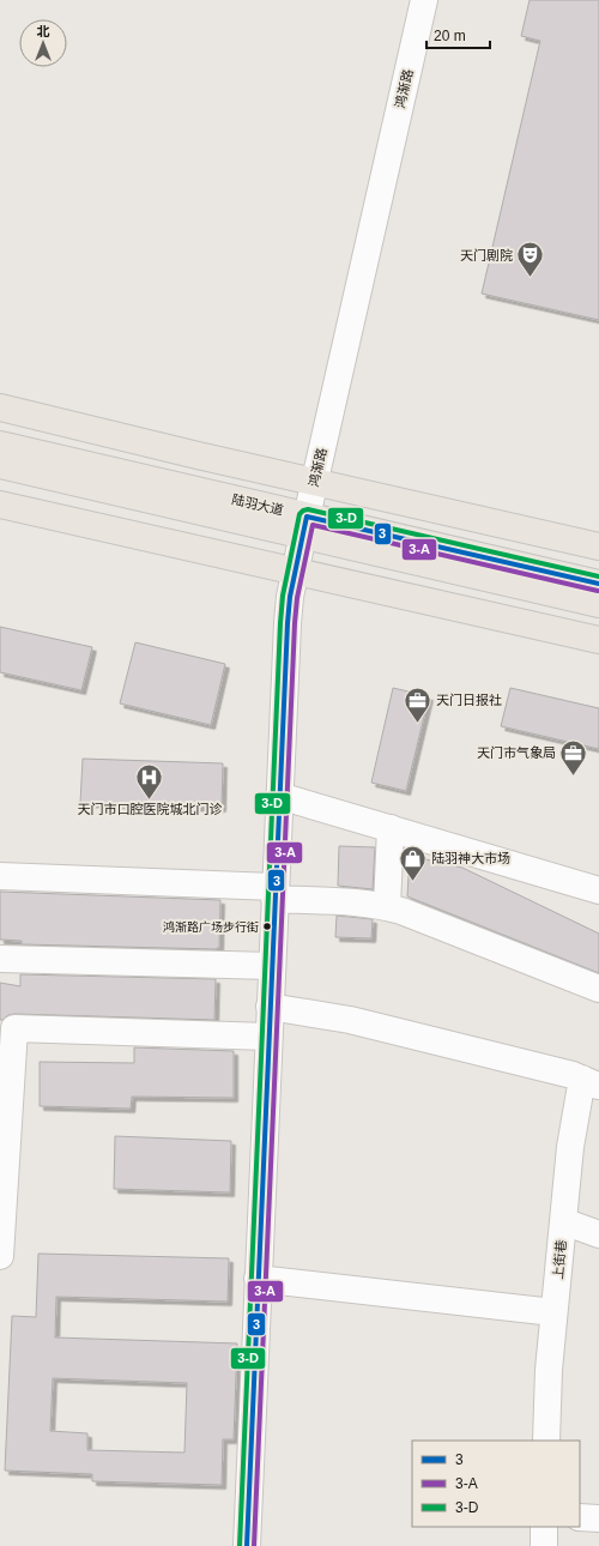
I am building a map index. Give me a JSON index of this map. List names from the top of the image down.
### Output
{
  "streets": {
    "main road": ["陆羽大道"],
    "street": ["鸿渐路", "上街巷"]
  },
  "crossings": [
    ["鸿渐路", "陆羽大道"]
  ],
  "places": {
    "theatre": ["天门剧院"],
    "office": ["天门日报社", "天门市气象局"],
    "hospital": ["天门市口腔医院城北门诊"],
    "shop": ["陆羽神大市场"],
    "other": ["鸿渐路广场步行街"]
  },
  "lines": ["transit line 3-D", "transit line 3", "transit line 3-A"],
  "legend": ["3", "3-A", "3-D"],
  "scale_bar": "20 m",
  "north": "top"
}
